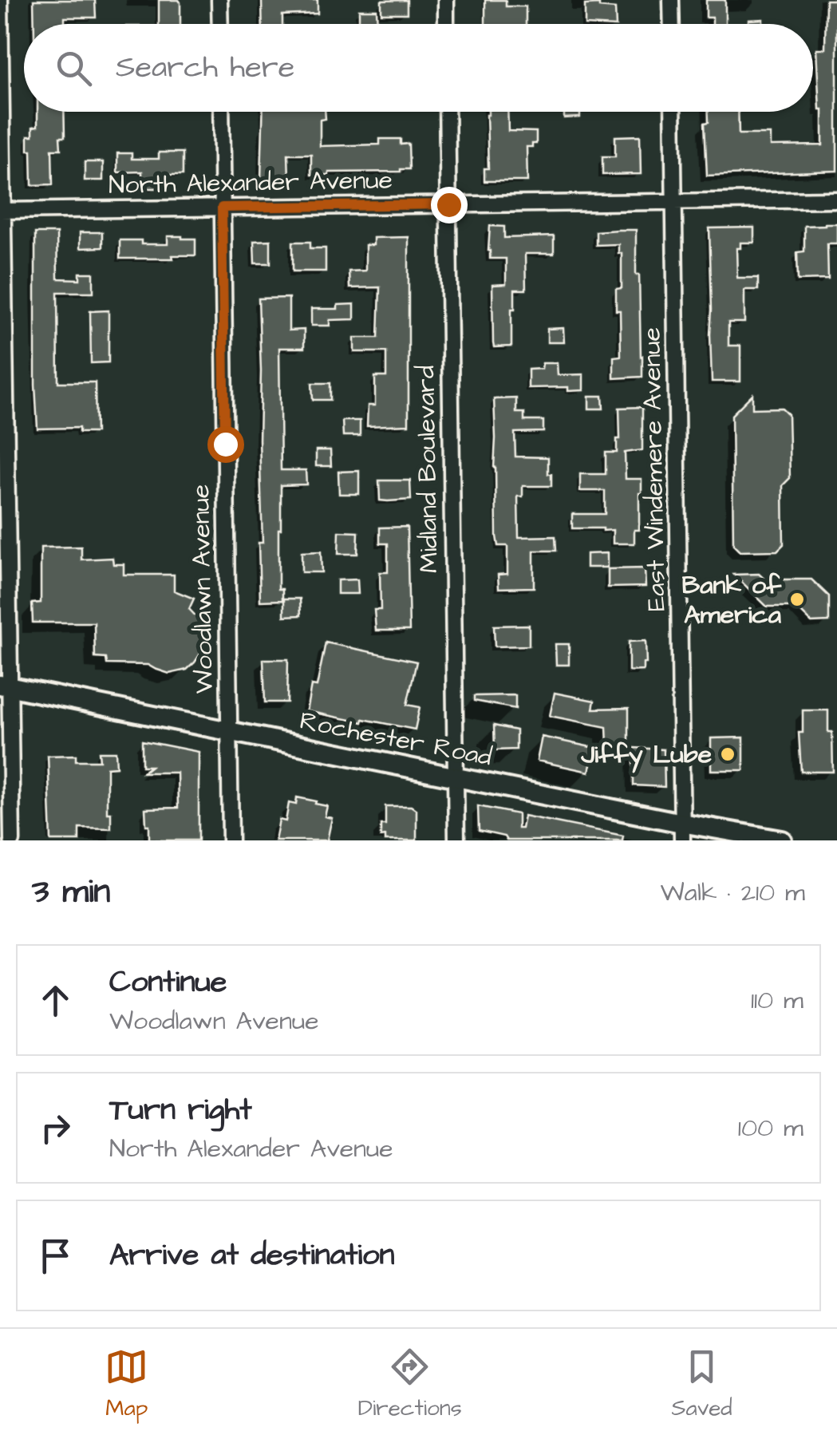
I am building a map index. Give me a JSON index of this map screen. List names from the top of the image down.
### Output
{
  "streets": {
    "main road": ["Rochester Road"],
    "street": [
      "North Alexander Avenue",
      "Midland Boulevard",
      "East Windemere Avenue",
      "Woodlawn Avenue"
    ]
  },
  "crossings": [
    ["North Alexander Avenue", "Midland Boulevard"],
    ["North Alexander Avenue", "East Windemere Avenue"],
    ["North Alexander Avenue", "Woodlawn Avenue"],
    ["Midland Boulevard", "Rochester Road"],
    ["East Windemere Avenue", "Rochester Road"],
    ["Woodlawn Avenue", "Rochester Road"]
  ],
  "places": ["Bank of America", "Jiffy Lube"],
  "page": {
    "search": "Search here",
    "heading": ["3 min", "Walk · 210 m"],
    "list": [
      ["Continue", "Woodlawn Avenue", "110 m"],
      ["Turn right", "North Alexander Avenue", "100 m"],
      "Arrive at destination"
    ],
    "nav": ["Map", "Directions", "Saved"]
  }
}
